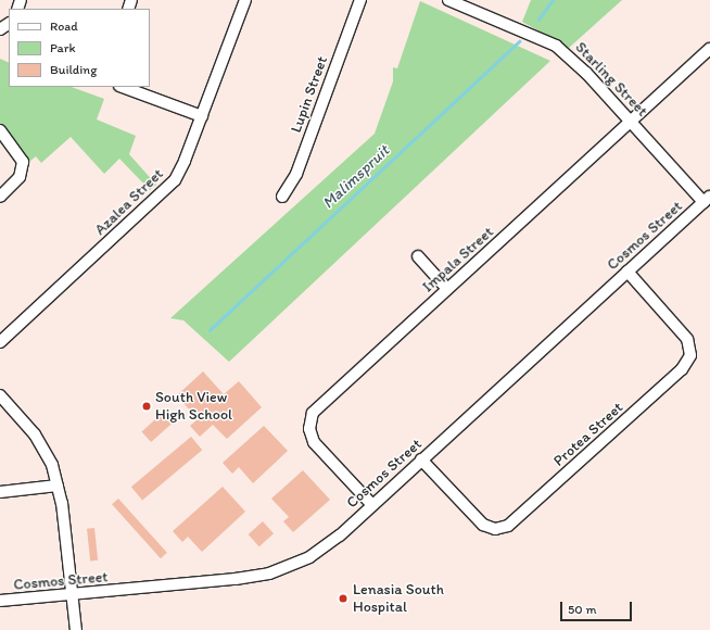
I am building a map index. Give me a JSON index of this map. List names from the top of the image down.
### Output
{
  "streets": {
    "street": [
      "Starling Street",
      "Lupin Street",
      "Azalea Street",
      "Cosmos Street",
      "Impala Street",
      "Protea Street"
    ]
  },
  "crossings": [
    ["Starling Street", "Cosmos Street"],
    ["Starling Street", "Impala Street"],
    ["Cosmos Street", "Impala Street"],
    ["Cosmos Street", "Protea Street"]
  ],
  "water": ["Malimspruit"],
  "places": ["South View High School", "Lenasia South Hospital"],
  "legend": ["Road", "Park", "Building"],
  "scale_bar": "50 m"
}
